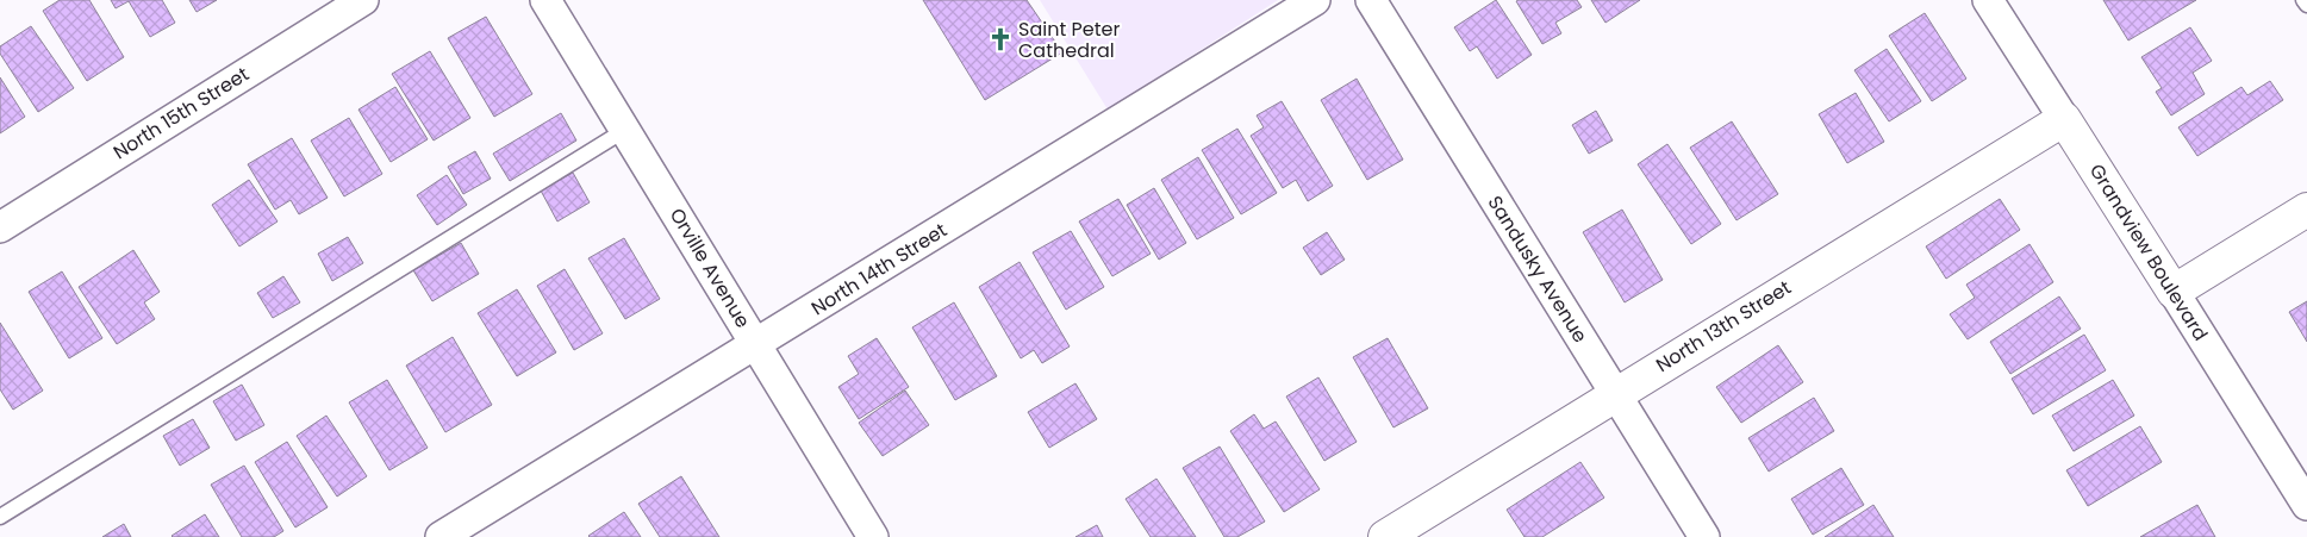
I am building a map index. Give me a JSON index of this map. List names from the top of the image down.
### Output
{
  "streets": {
    "street": [
      "North 15th Street",
      "Grandview Boulevard",
      "Orville Avenue",
      "North 14th Street",
      "Sandusky Avenue",
      "North 13th Street"
    ]
  },
  "crossings": [
    ["Grandview Boulevard", "North 13th Street"],
    ["Orville Avenue", "North 14th Street"],
    ["Sandusky Avenue", "North 13th Street"]
  ],
  "places": {
    "church": ["Saint Peter Cathedral"]
  }
}
